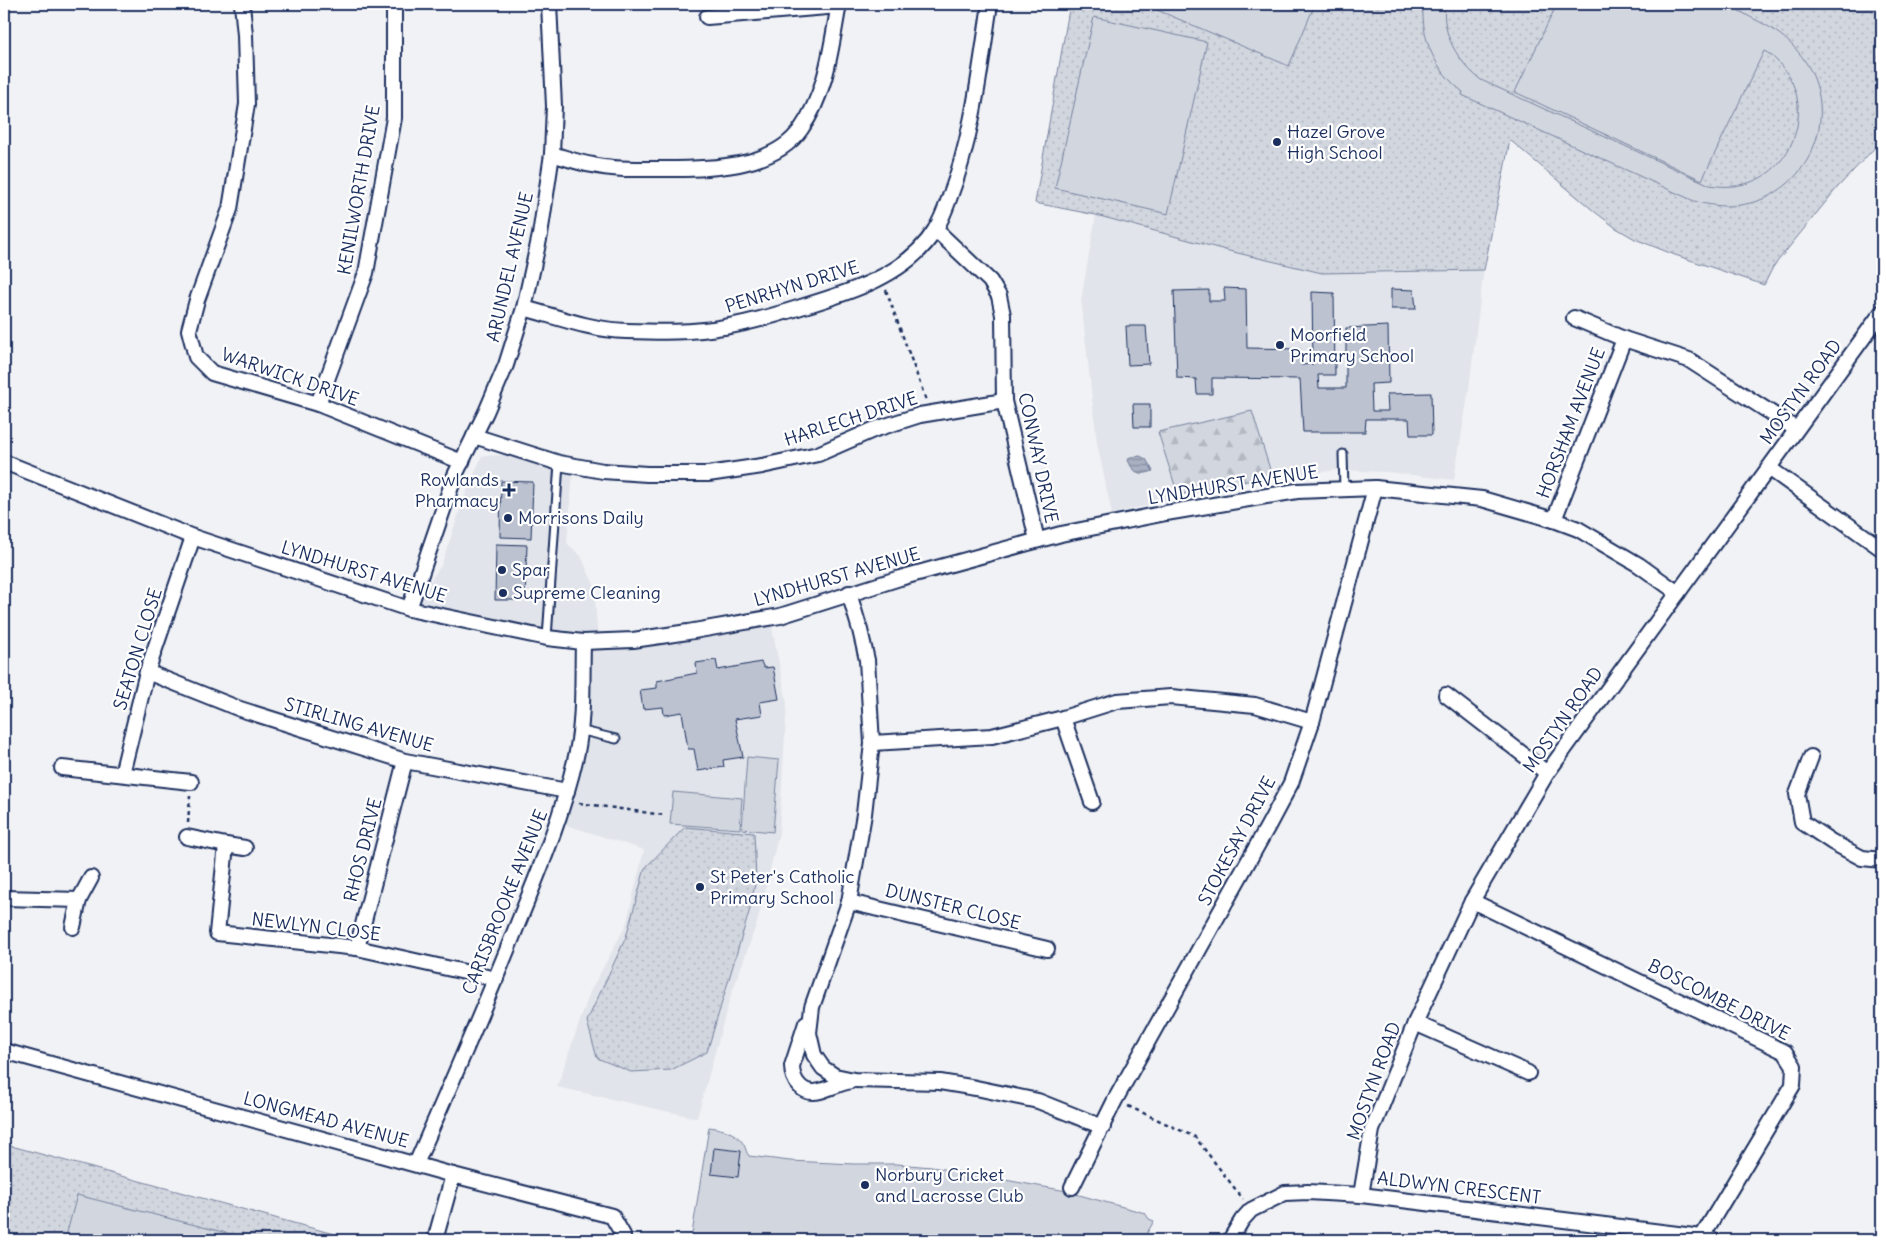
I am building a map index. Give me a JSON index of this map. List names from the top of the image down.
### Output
{
  "streets": {
    "street": [
      "KENILWORTH DRIVE",
      "ARUNDEL AVENUE",
      "PENRHYN DRIVE",
      "WARWICK DRIVE",
      "MOSTYN ROAD",
      "HARLECH DRIVE",
      "HORSHAM AVENUE",
      "CONWAY DRIVE",
      "LYNDHURST AVENUE",
      "SEATON CLOSE",
      "STIRLING AVENUE",
      "STOKESAY DRIVE",
      "RHOS DRIVE",
      "CARISBROOKE AVENUE",
      "DUNSTER CLOSE",
      "NEWLYN CLOSE",
      "BOSCOMBE DRIVE",
      "LONGMEAD AVENUE",
      "ALDWYN CRESCENT"
    ]
  },
  "crossings": [
    ["KENILWORTH DRIVE", "WARWICK DRIVE"],
    ["ARUNDEL AVENUE", "PENRHYN DRIVE"],
    ["ARUNDEL AVENUE", "WARWICK DRIVE"],
    ["ARUNDEL AVENUE", "HARLECH DRIVE"],
    ["ARUNDEL AVENUE", "LYNDHURST AVENUE"],
    ["PENRHYN DRIVE", "CONWAY DRIVE"],
    ["MOSTYN ROAD", "LYNDHURST AVENUE"],
    ["MOSTYN ROAD", "BOSCOMBE DRIVE"],
    ["MOSTYN ROAD", "ALDWYN CRESCENT"],
    ["HARLECH DRIVE", "CONWAY DRIVE"],
    ["HORSHAM AVENUE", "LYNDHURST AVENUE"],
    ["CONWAY DRIVE", "LYNDHURST AVENUE"],
    ["LYNDHURST AVENUE", "SEATON CLOSE"],
    ["LYNDHURST AVENUE", "STOKESAY DRIVE"],
    ["LYNDHURST AVENUE", "CARISBROOKE AVENUE"],
    ["SEATON CLOSE", "STIRLING AVENUE"],
    ["STIRLING AVENUE", "RHOS DRIVE"],
    ["STIRLING AVENUE", "CARISBROOKE AVENUE"],
    ["RHOS DRIVE", "NEWLYN CLOSE"],
    ["CARISBROOKE AVENUE", "NEWLYN CLOSE"],
    ["CARISBROOKE AVENUE", "LONGMEAD AVENUE"],
    ["BOSCOMBE DRIVE", "ALDWYN CRESCENT"]
  ],
  "places": {
    "other": [
      "Hazel Grove High School",
      "Moorfield Primary School",
      "Morrisons Daily",
      "Spar",
      "Supreme Cleaning",
      "St Peter's Catholic Primary School",
      "Norbury Cricket and Lacrosse Club"
    ],
    "health": ["Rowlands Pharmacy"]
  }
}
